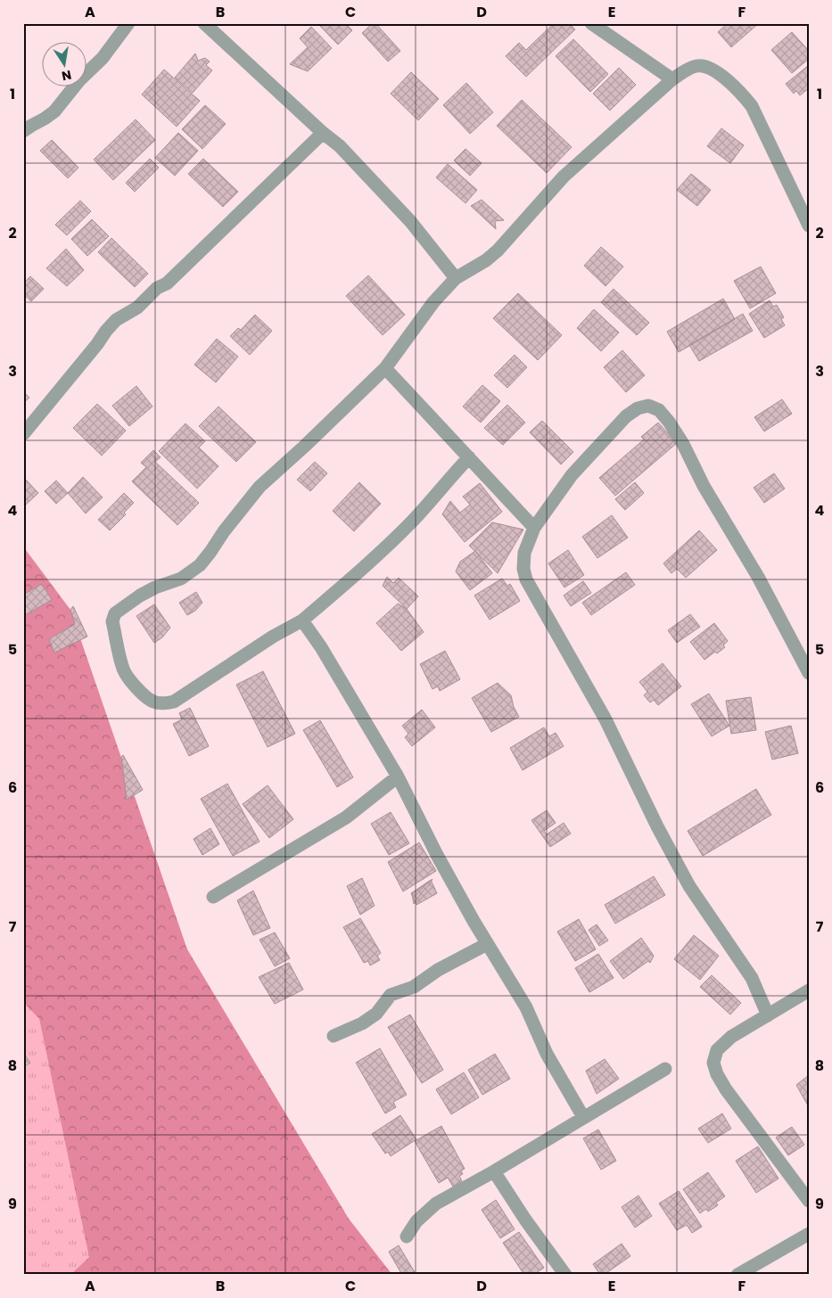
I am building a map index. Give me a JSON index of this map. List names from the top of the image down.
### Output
{
  "north": "bottom",
  "grid": {
    "columns": [
      "A",
      "B",
      "C",
      "D",
      "E",
      "F"
    ],
    "rows": [
      "1",
      "2",
      "3",
      "4",
      "5",
      "6",
      "7",
      "8",
      "9"
    ]
  }
}
